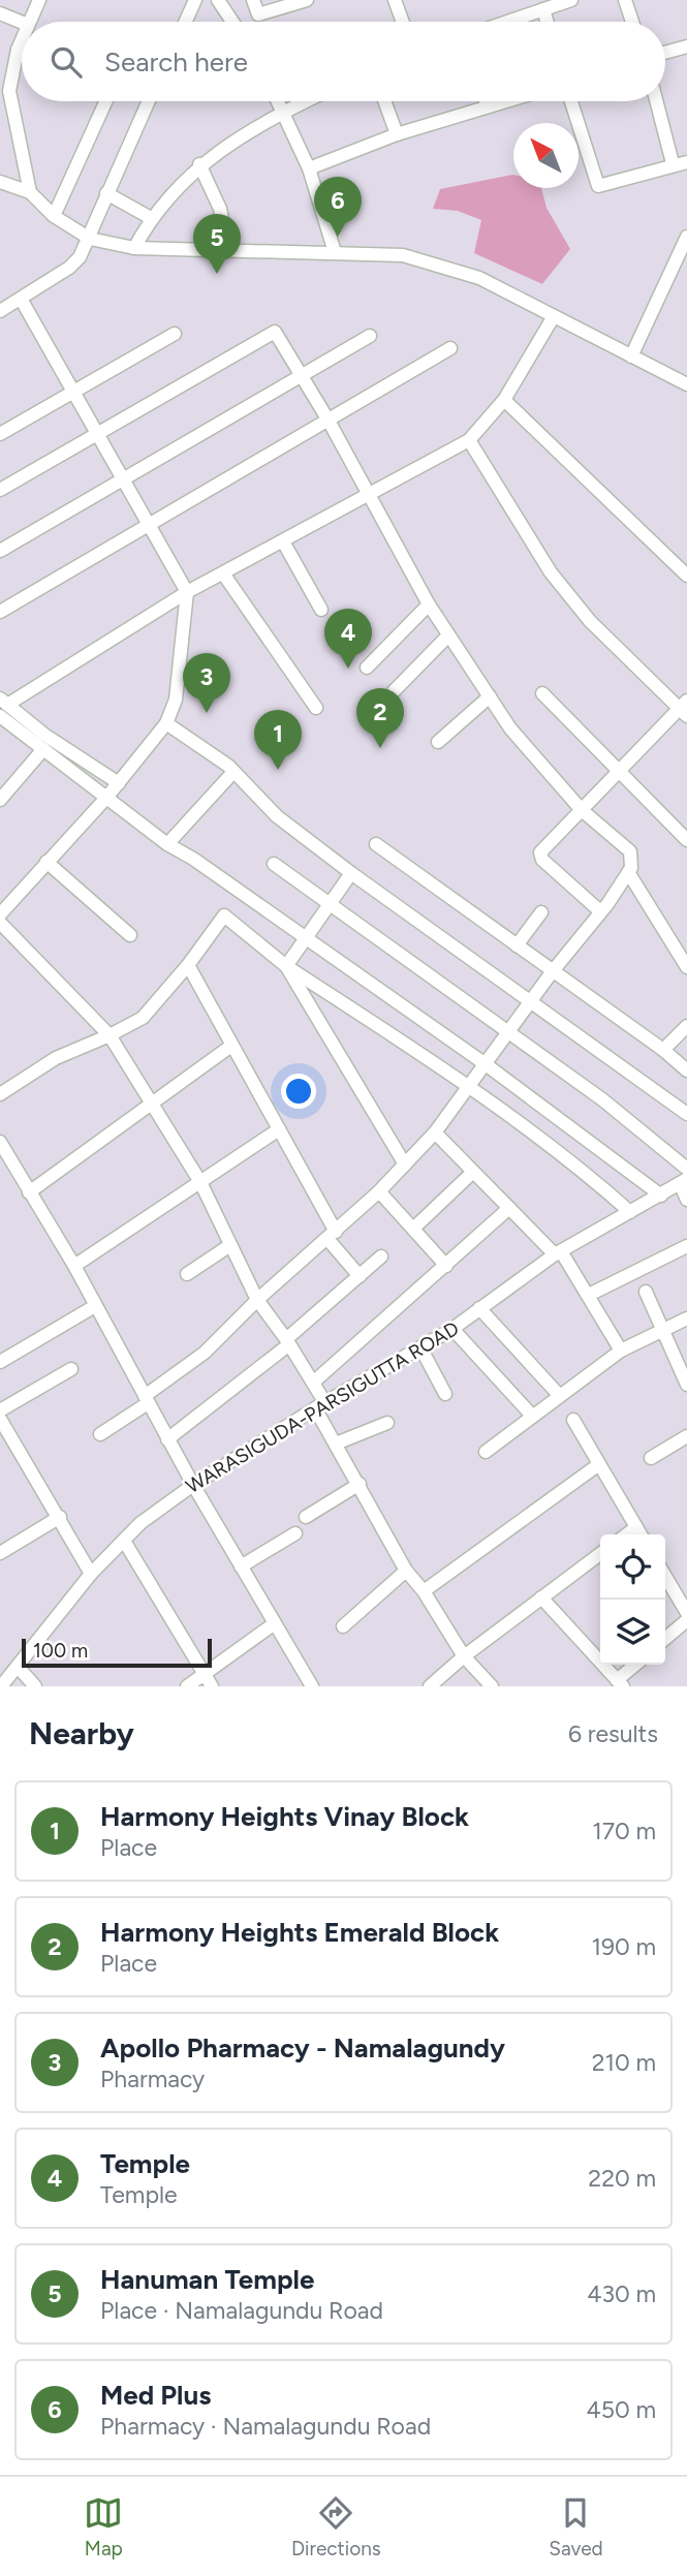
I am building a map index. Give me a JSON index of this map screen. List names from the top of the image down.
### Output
{
  "streets": {
    "street": ["WARASIGUDA-PARSIGUTTA ROAD"]
  },
  "scale_bar": "100 m",
  "north": "top left",
  "page": {
    "search": "Search here",
    "pins": [
      "6",
      "5",
      "4",
      "3",
      "2",
      "1"
    ],
    "scale": "100 m",
    "heading": ["Nearby", "6 results"],
    "list": [
      {
        "mark": "1",
        "name": "Harmony Heights Vinay Block",
        "note": "Place",
        "value": "170 m"
      },
      {
        "mark": "2",
        "name": "Harmony Heights Emerald Block",
        "note": "Place",
        "value": "190 m"
      },
      {
        "mark": "3",
        "name": "Apollo Pharmacy - Namalagundy",
        "note": "Pharmacy",
        "value": "210 m"
      },
      {
        "mark": "4",
        "name": "Temple",
        "note": "Temple",
        "value": "220 m"
      },
      {
        "mark": "5",
        "name": "Hanuman Temple",
        "note": "Place · Namalagundu Road",
        "value": "430 m"
      },
      {
        "mark": "6",
        "name": "Med Plus",
        "note": "Pharmacy · Namalagundu Road",
        "value": "450 m"
      }
    ],
    "nav": ["Map", "Directions", "Saved"]
  }
}
